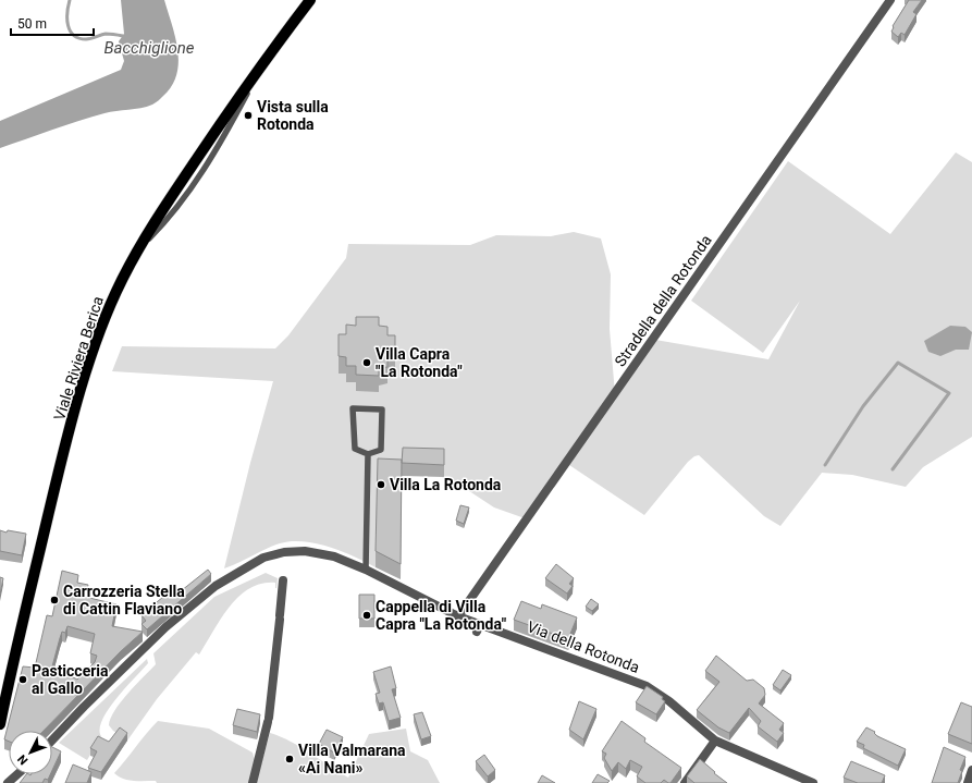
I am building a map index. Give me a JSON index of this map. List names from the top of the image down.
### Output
{
  "streets": {
    "main road": ["Viale Riviera Berica"],
    "street": ["Stradella della Rotonda", "Via della Rotonda"]
  },
  "crossings": [
    ["Stradella della Rotonda", "Via della Rotonda"]
  ],
  "water": ["Bacchiglione"],
  "places": [
    "Vista sulla Rotonda",
    "Villa Capra \"La Rotonda\"",
    "Villa La Rotonda",
    "Carrozzeria Stella di Cattin Flaviano",
    "Cappella di Villa Capra \"La Rotonda\"",
    "Pasticceria al Gallo",
    "Villa Valmarana «Ai Nani»"
  ],
  "scale_bar": "50 m",
  "north": "bottom left"
}
